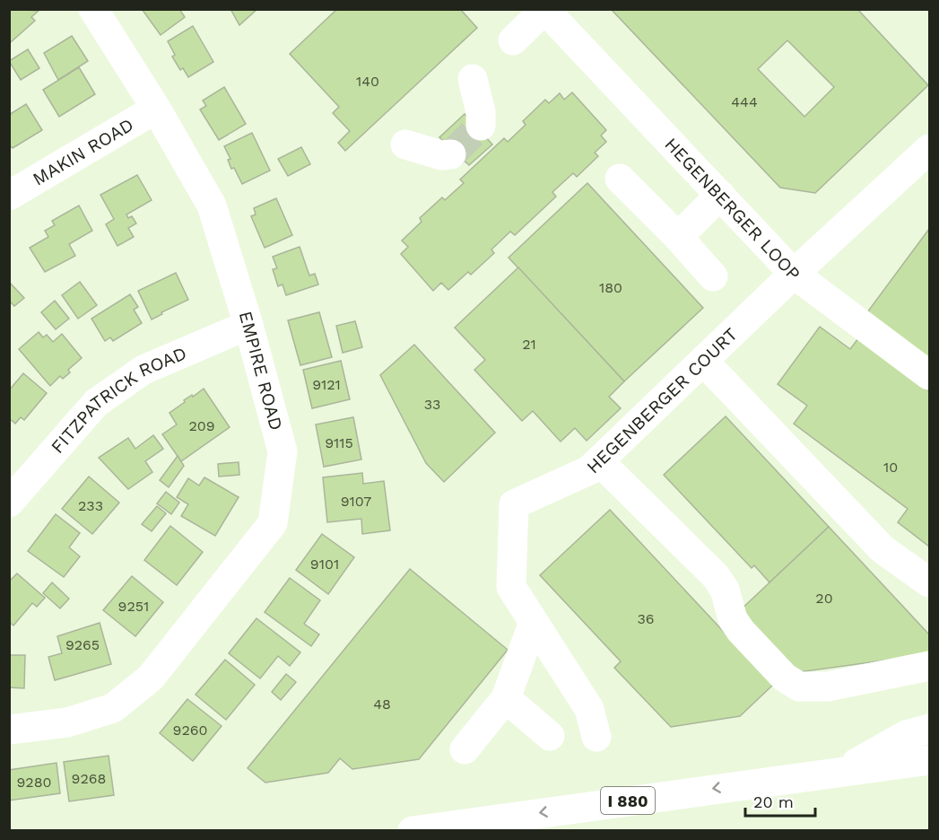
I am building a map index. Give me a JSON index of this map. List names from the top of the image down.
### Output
{
  "streets": {
    "main road": [
      "MAKIN ROAD",
      "HEGENBERGER LOOP",
      "EMPIRE ROAD",
      "HEGENBERGER COURT",
      "FITZPATRICK ROAD",
      "I 880"
    ]
  },
  "crossings": [
    ["MAKIN ROAD", "EMPIRE ROAD"],
    ["HEGENBERGER LOOP", "HEGENBERGER COURT"],
    ["EMPIRE ROAD", "FITZPATRICK ROAD"]
  ],
  "house_numbers": [
    "140",
    "444",
    "180",
    "21",
    "9121",
    "33",
    "209",
    "9115",
    "10",
    "9107",
    "233",
    "9101",
    "20",
    "9251",
    "36",
    "9265",
    "48",
    "9260",
    "9268",
    "9280"
  ],
  "scale_bar": "20 m"
}
